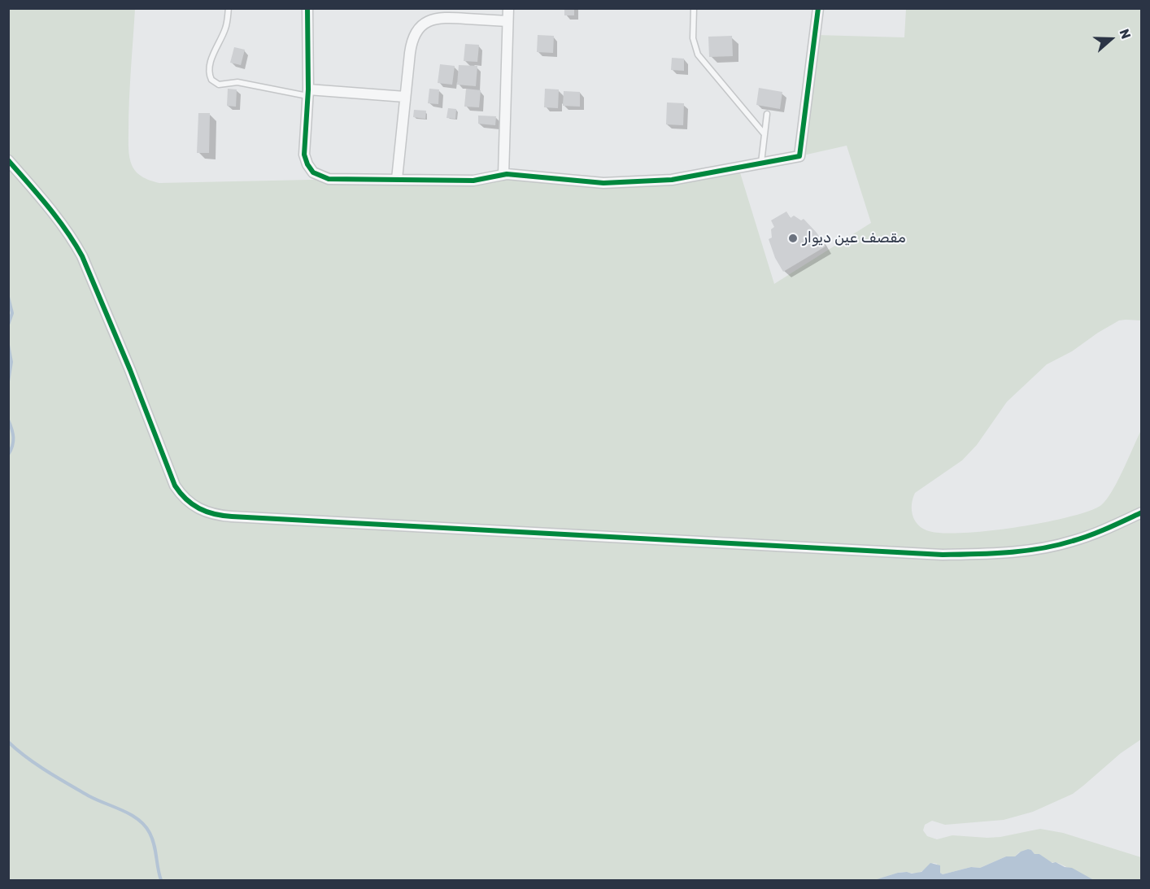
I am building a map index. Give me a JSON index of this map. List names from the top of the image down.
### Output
{
  "places": ["مقصف عين ديوار"],
  "north": "right"
}
